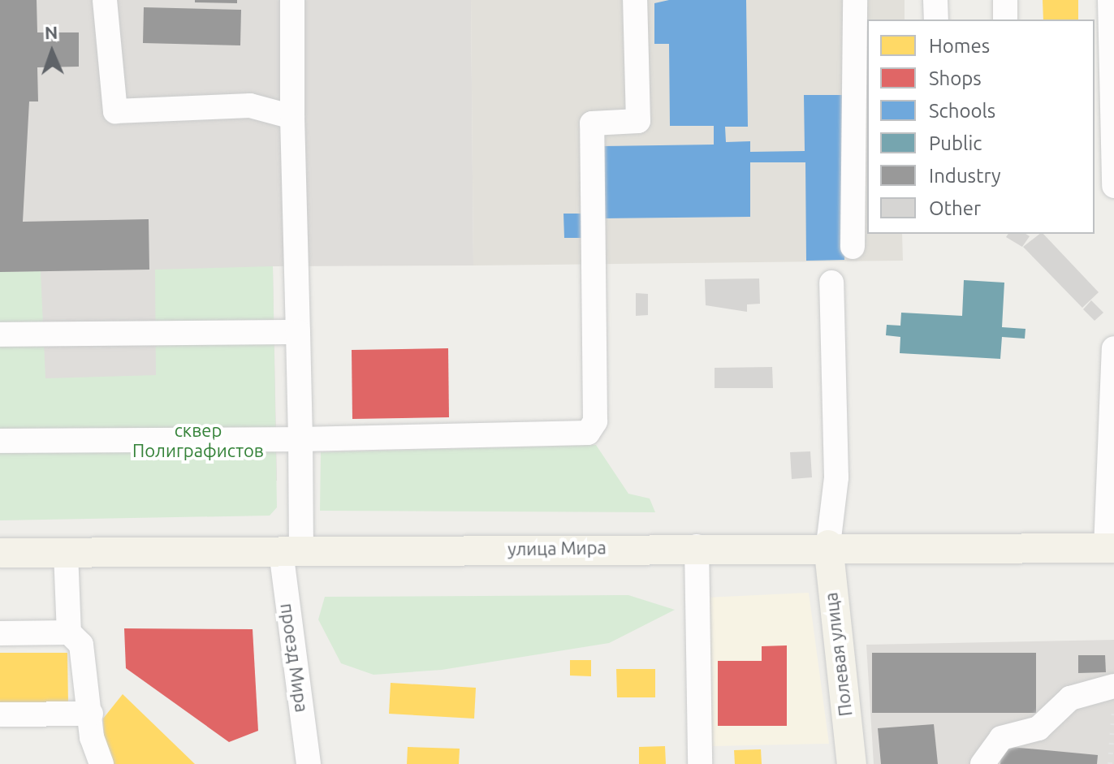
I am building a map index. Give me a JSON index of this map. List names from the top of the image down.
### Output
{
  "streets": {
    "main road": ["улица Мира", "Полевая улица"],
    "street": ["проезд Мира"]
  },
  "crossings": [
    ["улица Мира", "Полевая улица"],
    ["улица Мира", "проезд Мира"]
  ],
  "parks": ["сквер Полиграфистов"],
  "legend": [
    "Homes",
    "Shops",
    "Schools",
    "Public",
    "Industry",
    "Other"
  ],
  "north": "top"
}
